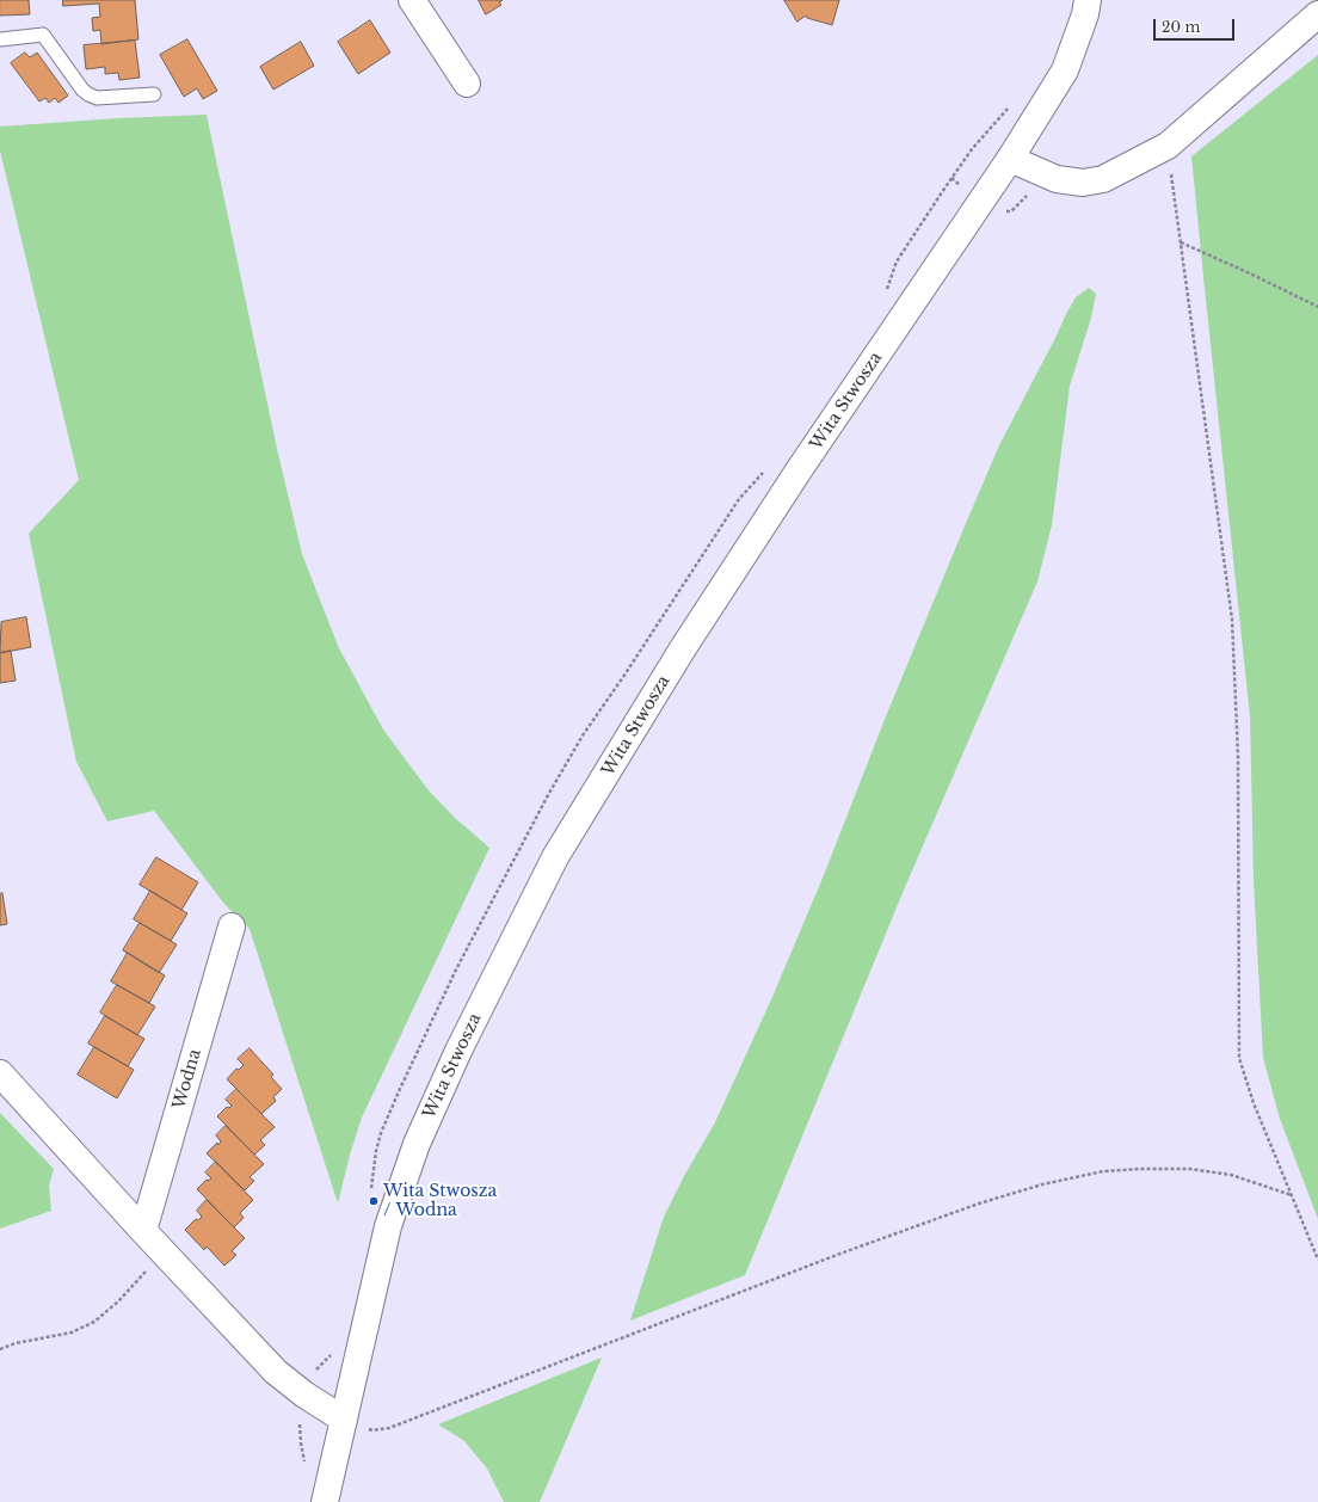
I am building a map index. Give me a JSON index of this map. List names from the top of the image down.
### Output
{
  "streets": {
    "street": ["Wita Stwosza", "Wodna"]
  },
  "places": ["Wita Stwosza / Wodna"],
  "scale_bar": "20 m"
}
